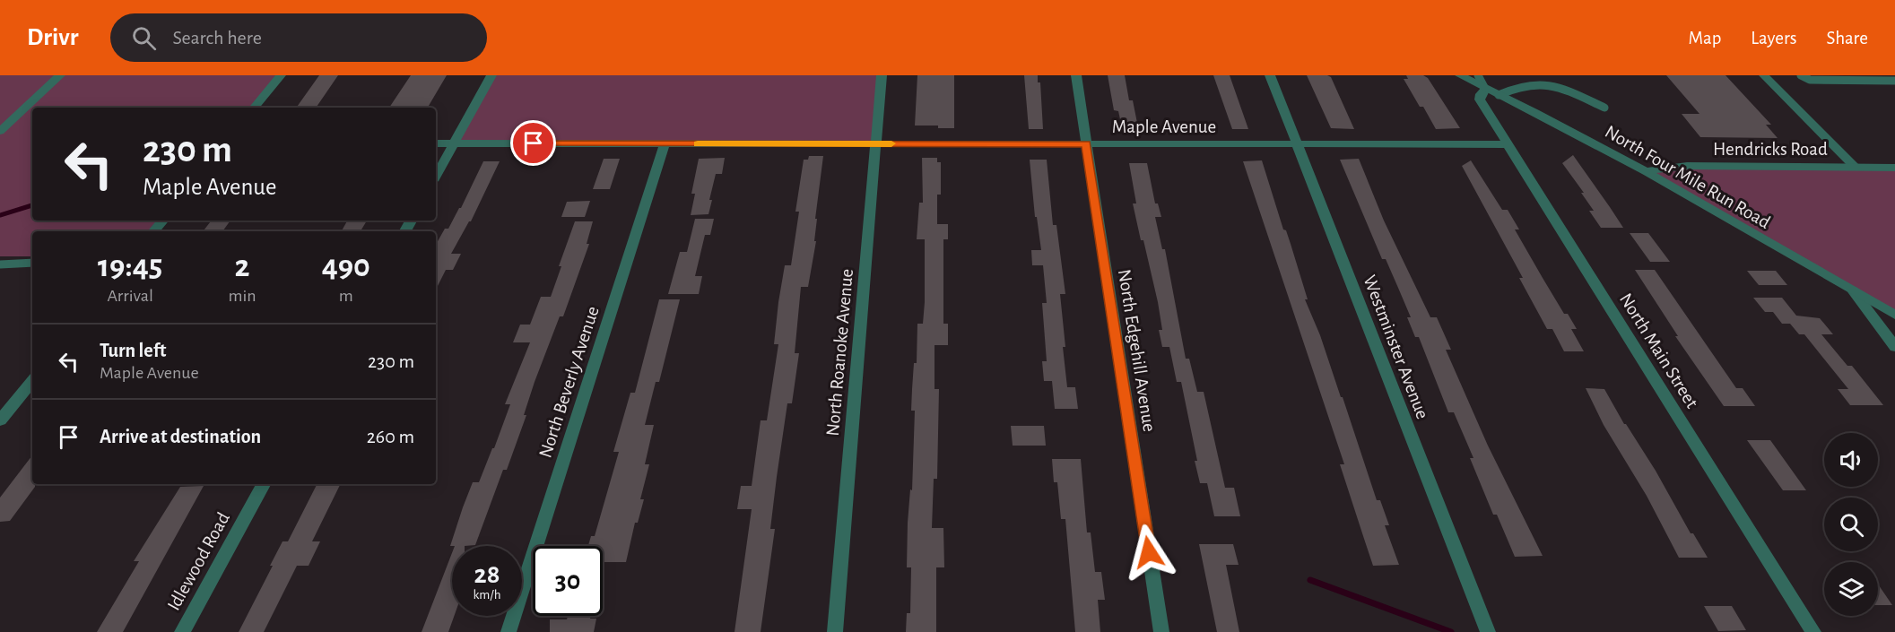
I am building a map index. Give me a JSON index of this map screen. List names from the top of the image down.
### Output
{
  "streets": {
    "street": [
      "Maple Avenue",
      "Hendricks Road",
      "North Four Mile Run Road",
      "Westminster Avenue",
      "North Edgehill Avenue",
      "North Main Street",
      "North Roanoke Avenue",
      "North Beverly Avenue",
      "Idlewood Road"
    ]
  },
  "crossings": [
    ["Maple Avenue", "Westminster Avenue"],
    ["Maple Avenue", "North Edgehill Avenue"],
    ["Maple Avenue", "North Main Street"],
    ["Maple Avenue", "North Roanoke Avenue"],
    ["Maple Avenue", "North Beverly Avenue"],
    ["Hendricks Road", "North Four Mile Run Road"],
    ["North Four Mile Run Road", "North Main Street"]
  ],
  "page": {
    "header": "Drivr",
    "search": "Search here",
    "nav": ["Map", "Layers", "Share"],
    "turn": ["230 m", "Maple Avenue"],
    "eta": [
      "19:45",
      "Arrival",
      "2",
      "min",
      "490",
      "m"
    ],
    "list": [
      {
        "name": "Turn left",
        "note": "Maple Avenue",
        "value": "230 m"
      },
      {
        "name": "Arrive at destination",
        "value": "260 m"
      }
    ],
    "speed": "28 km/h",
    "limit": "30"
  }
}
